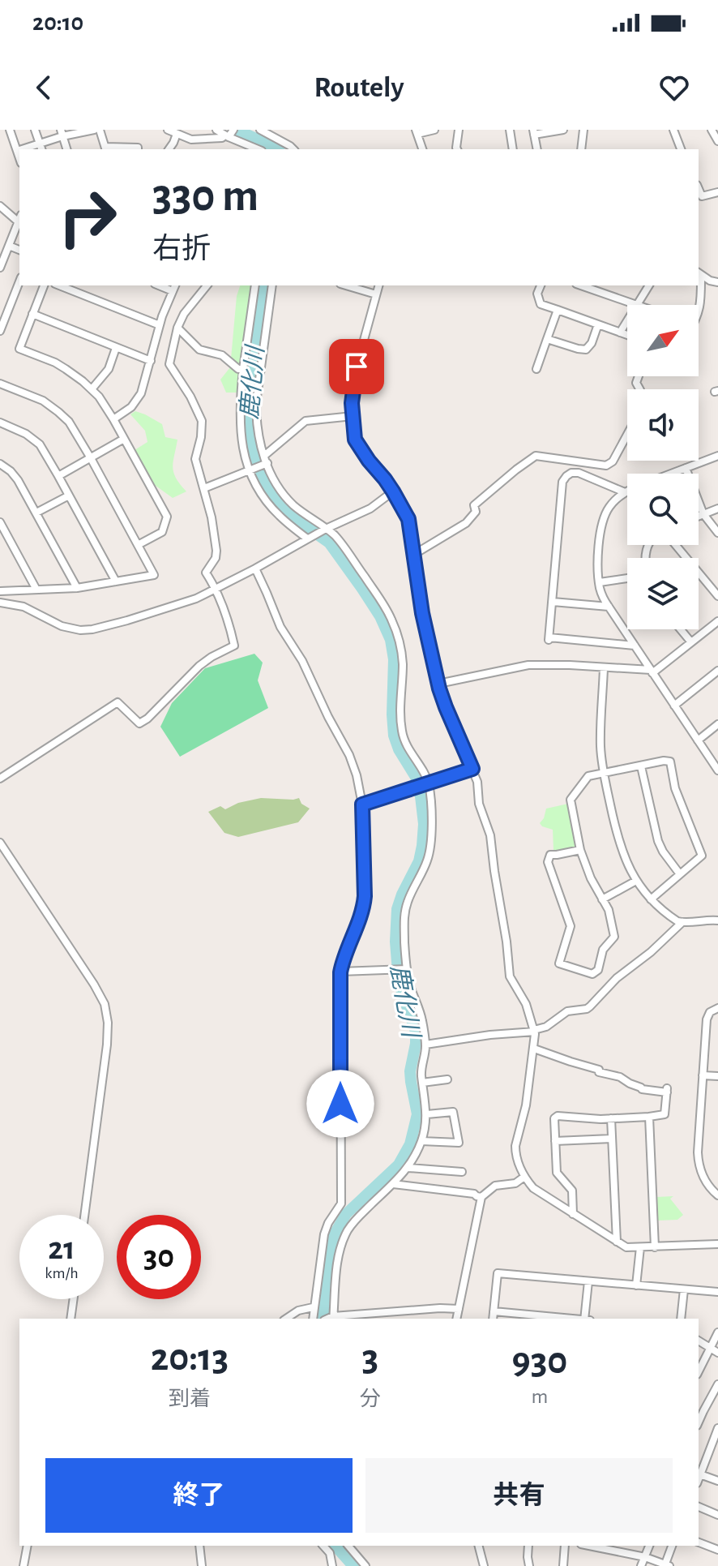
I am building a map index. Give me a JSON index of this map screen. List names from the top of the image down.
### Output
{
  "water": ["鹿化川"],
  "north": "top right",
  "page": {
    "status": "20:10",
    "header": "Routely",
    "turn": ["330 m", "右折"],
    "speed": "21 km/h",
    "limit": "30",
    "eta": [
      "20:13",
      "到着",
      "3",
      "分",
      "930",
      "m"
    ],
    "buttons": ["終了", "共有"]
  }
}
